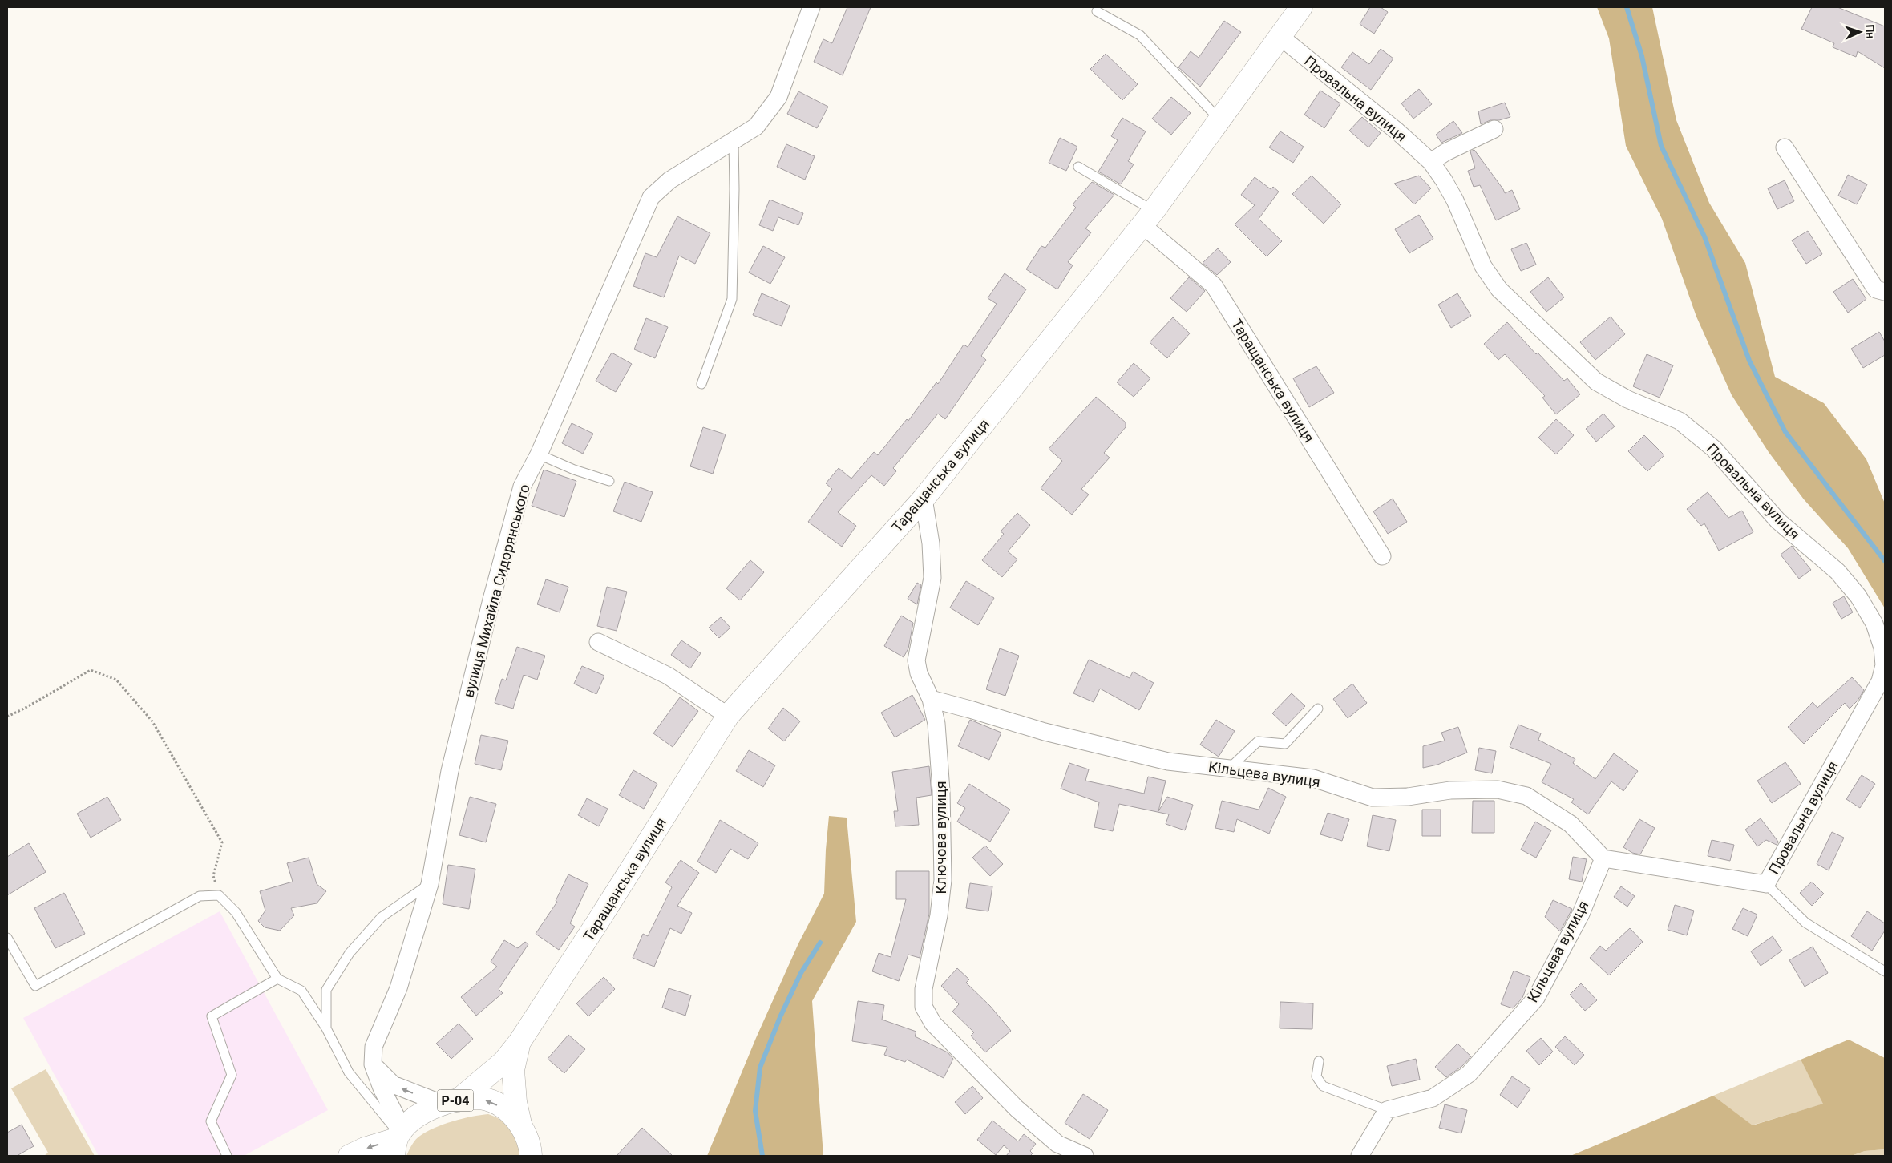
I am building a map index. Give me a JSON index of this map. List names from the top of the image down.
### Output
{
  "streets": {
    "main road": ["Таращанська вулиця", "Р-04"],
    "street": [
      "Провальна вулиця",
      "вулиця Михайла Сидорянського",
      "Кільцева вулиця",
      "Ключова вулиця"
    ]
  },
  "crossings": [
    ["Провальна вулиця", "Таращанська вулиця"],
    ["Таращанська вулиця", "Ключова вулиця"],
    ["Таращанська вулиця", "Р-04"],
    ["Кільцева вулиця", "Ключова вулиця"]
  ],
  "north": "right"
}
